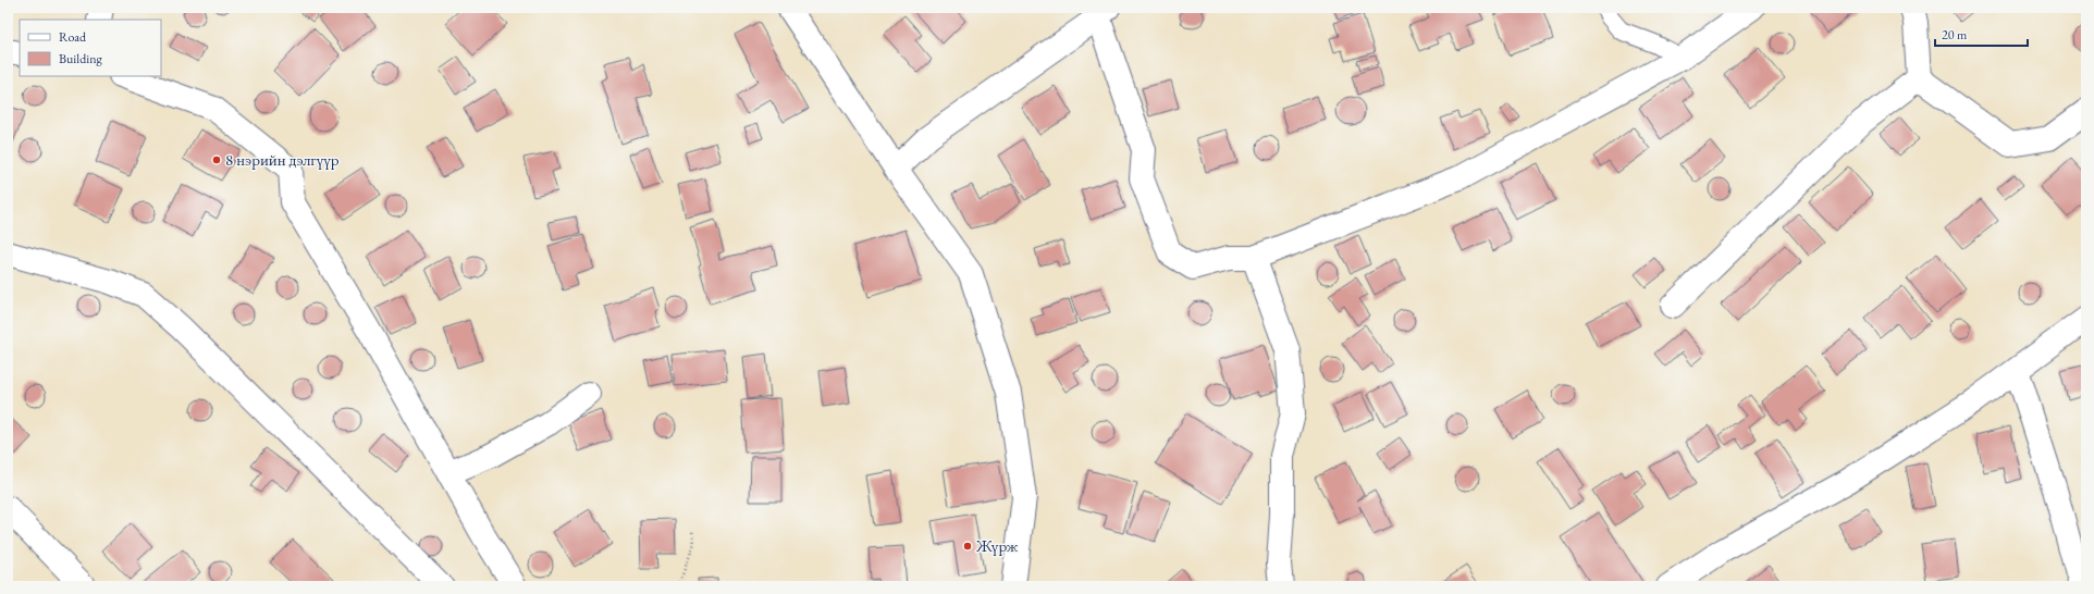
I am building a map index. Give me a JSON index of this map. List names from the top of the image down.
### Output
{
  "places": ["8 нэрийн дэлгүүр", "Жүрж"],
  "legend": ["Road", "Building"],
  "scale_bar": "20 m"
}
